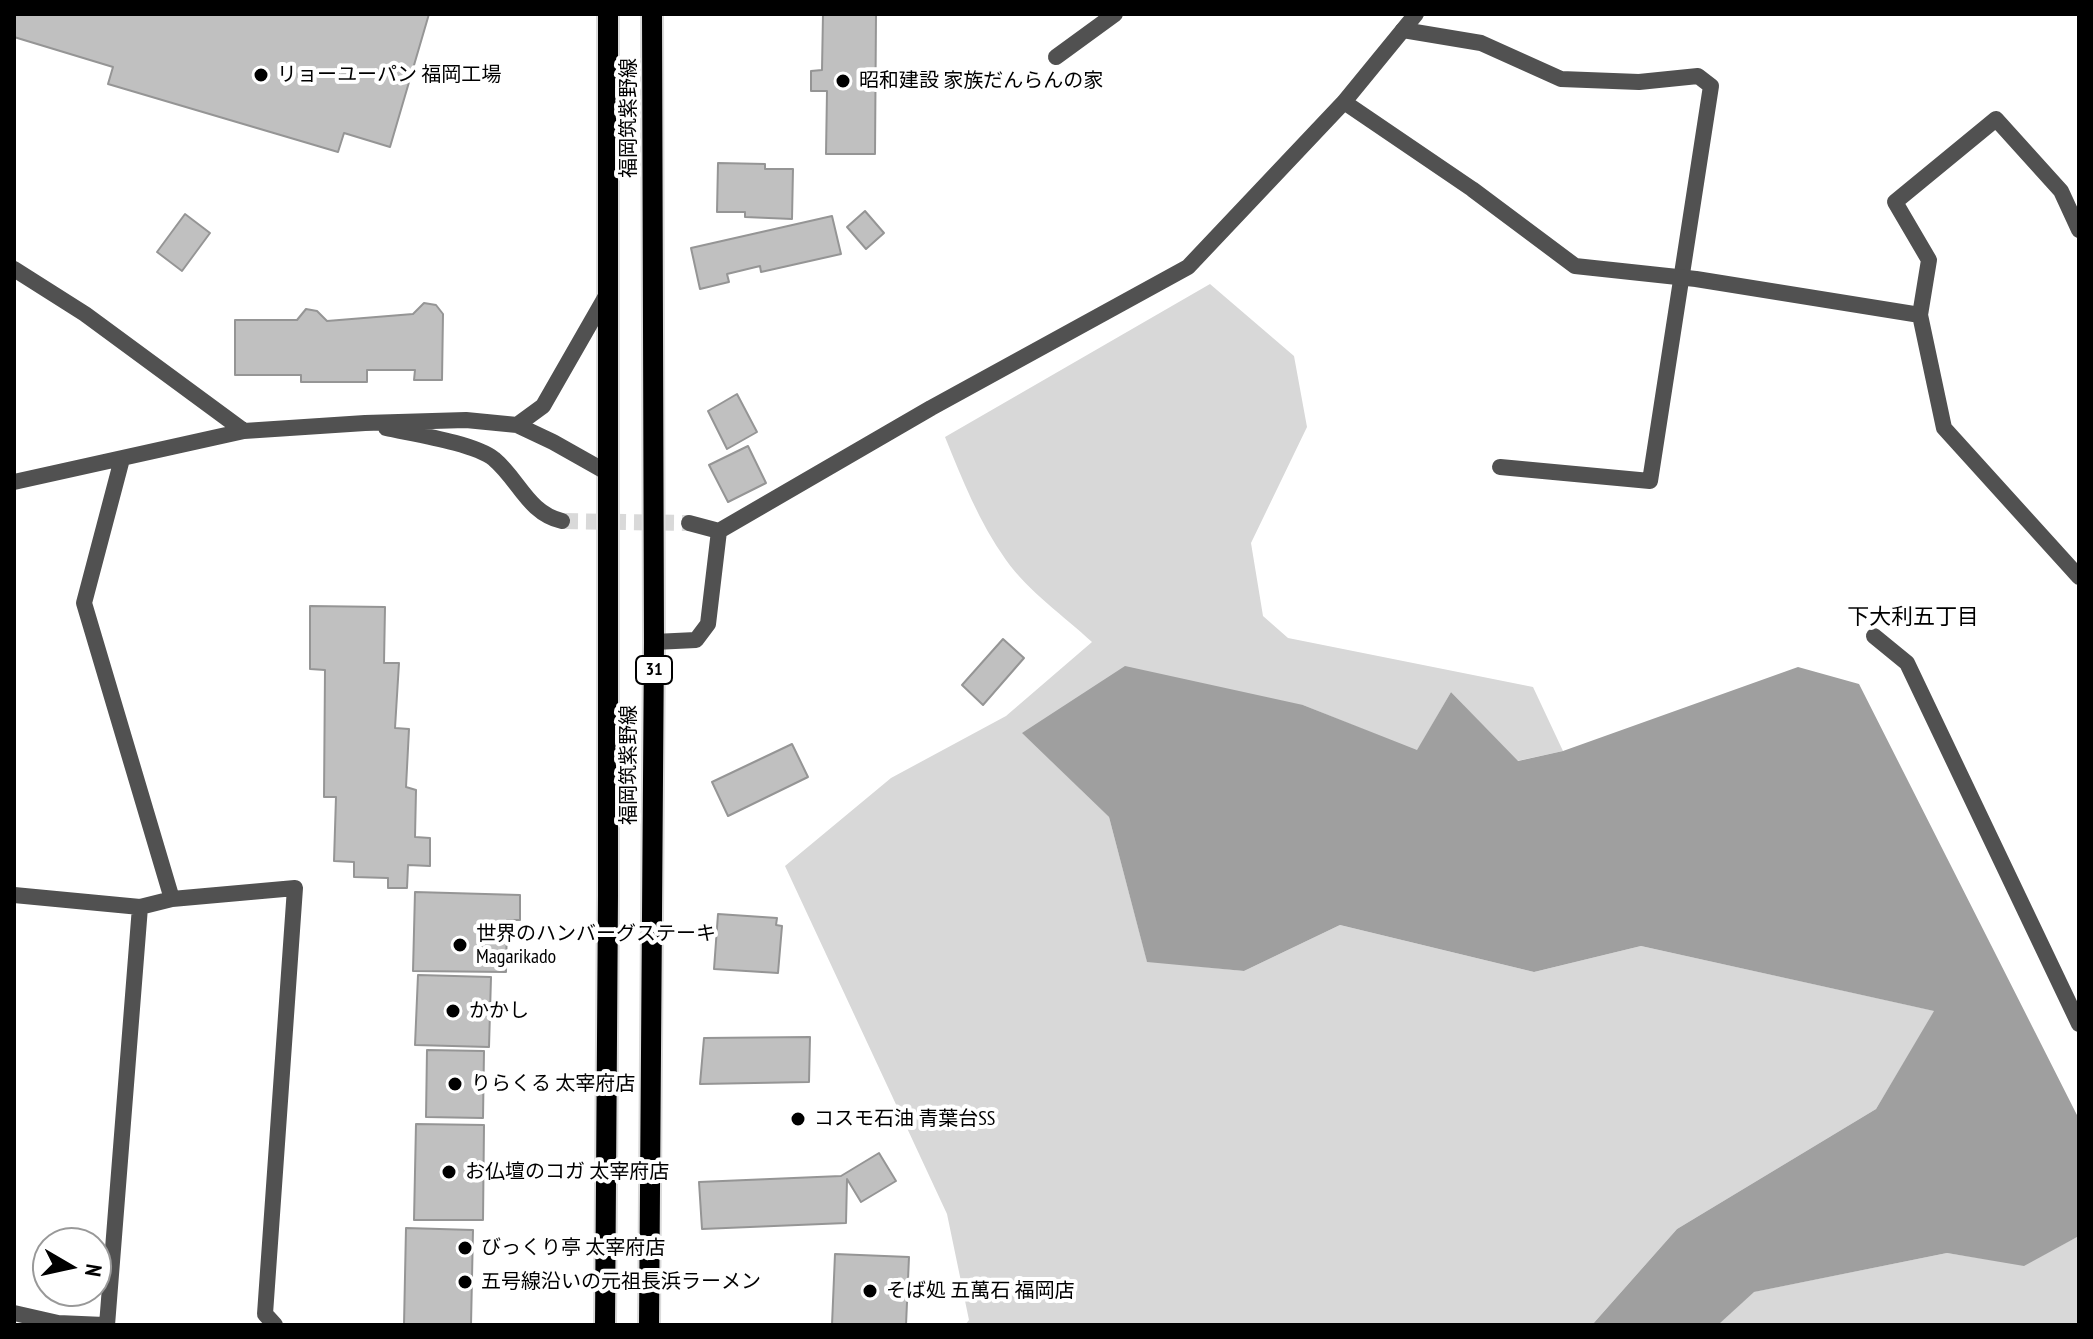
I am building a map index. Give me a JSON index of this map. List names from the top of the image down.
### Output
{
  "streets": {
    "main road": ["福岡筑紫野線", "31"]
  },
  "districts": ["下大利五丁目"],
  "places": [
    "リョーユーパン 福岡工場",
    "昭和建設 家族だんらんの家",
    "世界のハンバーグステーキ Magarikado",
    "かかし",
    "りらくる 太宰府店",
    "コスモ石油 青葉台SS",
    "お仏壇のコガ 太宰府店",
    "びっくり亭 太宰府店",
    "五号線沿いの元祖長浜ラーメン",
    "そば処 五萬石 福岡店"
  ],
  "north": "right"
}
